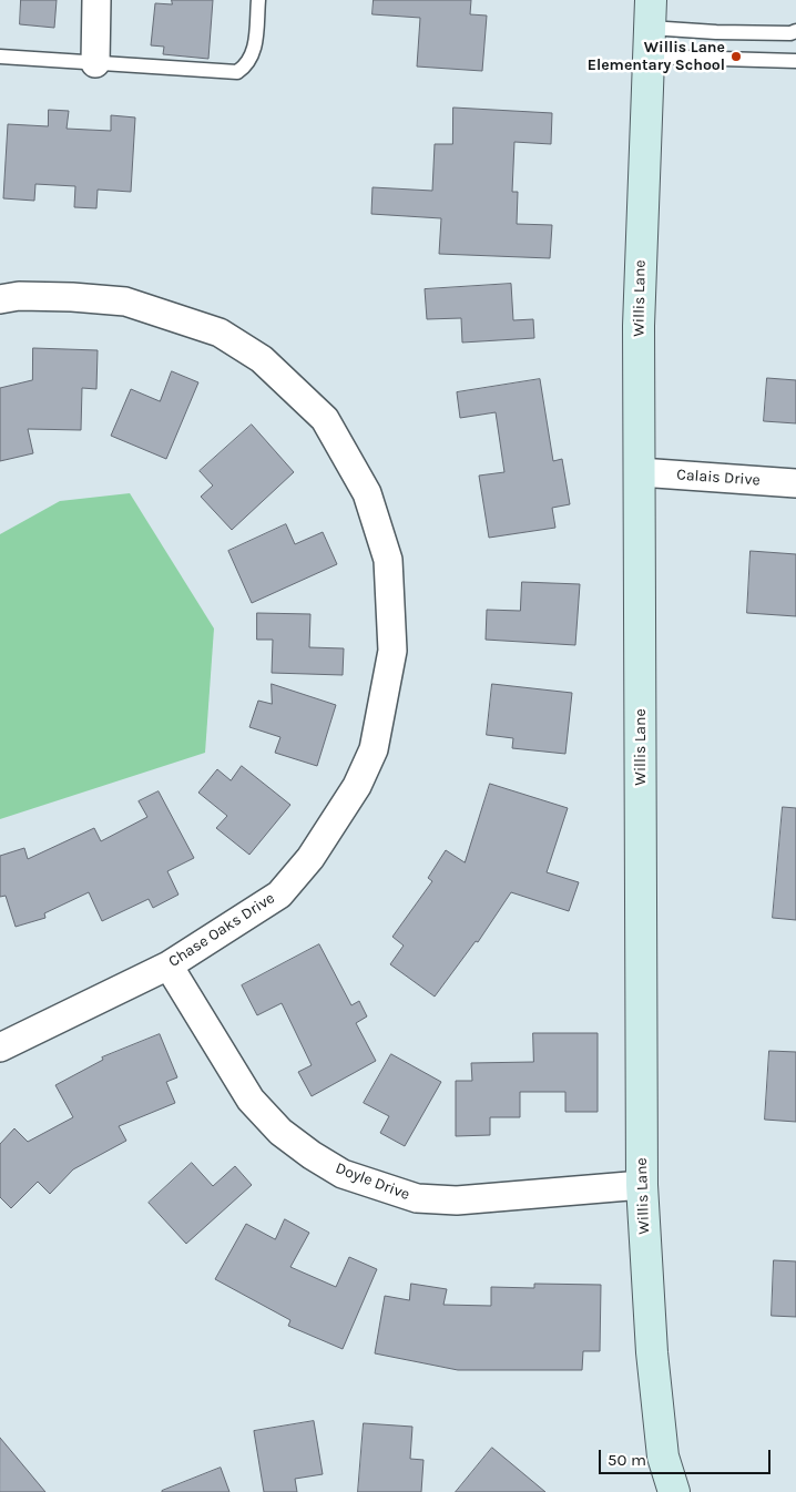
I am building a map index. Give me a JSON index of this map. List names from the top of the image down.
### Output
{
  "streets": {
    "street": [
      "Willis Lane",
      "Calais Drive",
      "Chase Oaks Drive",
      "Doyle Drive"
    ]
  },
  "crossings": [
    ["Willis Lane", "Calais Drive"],
    ["Willis Lane", "Doyle Drive"],
    ["Chase Oaks Drive", "Doyle Drive"]
  ],
  "places": ["Willis Lane Elementary School"],
  "scale_bar": "50 m"
}
